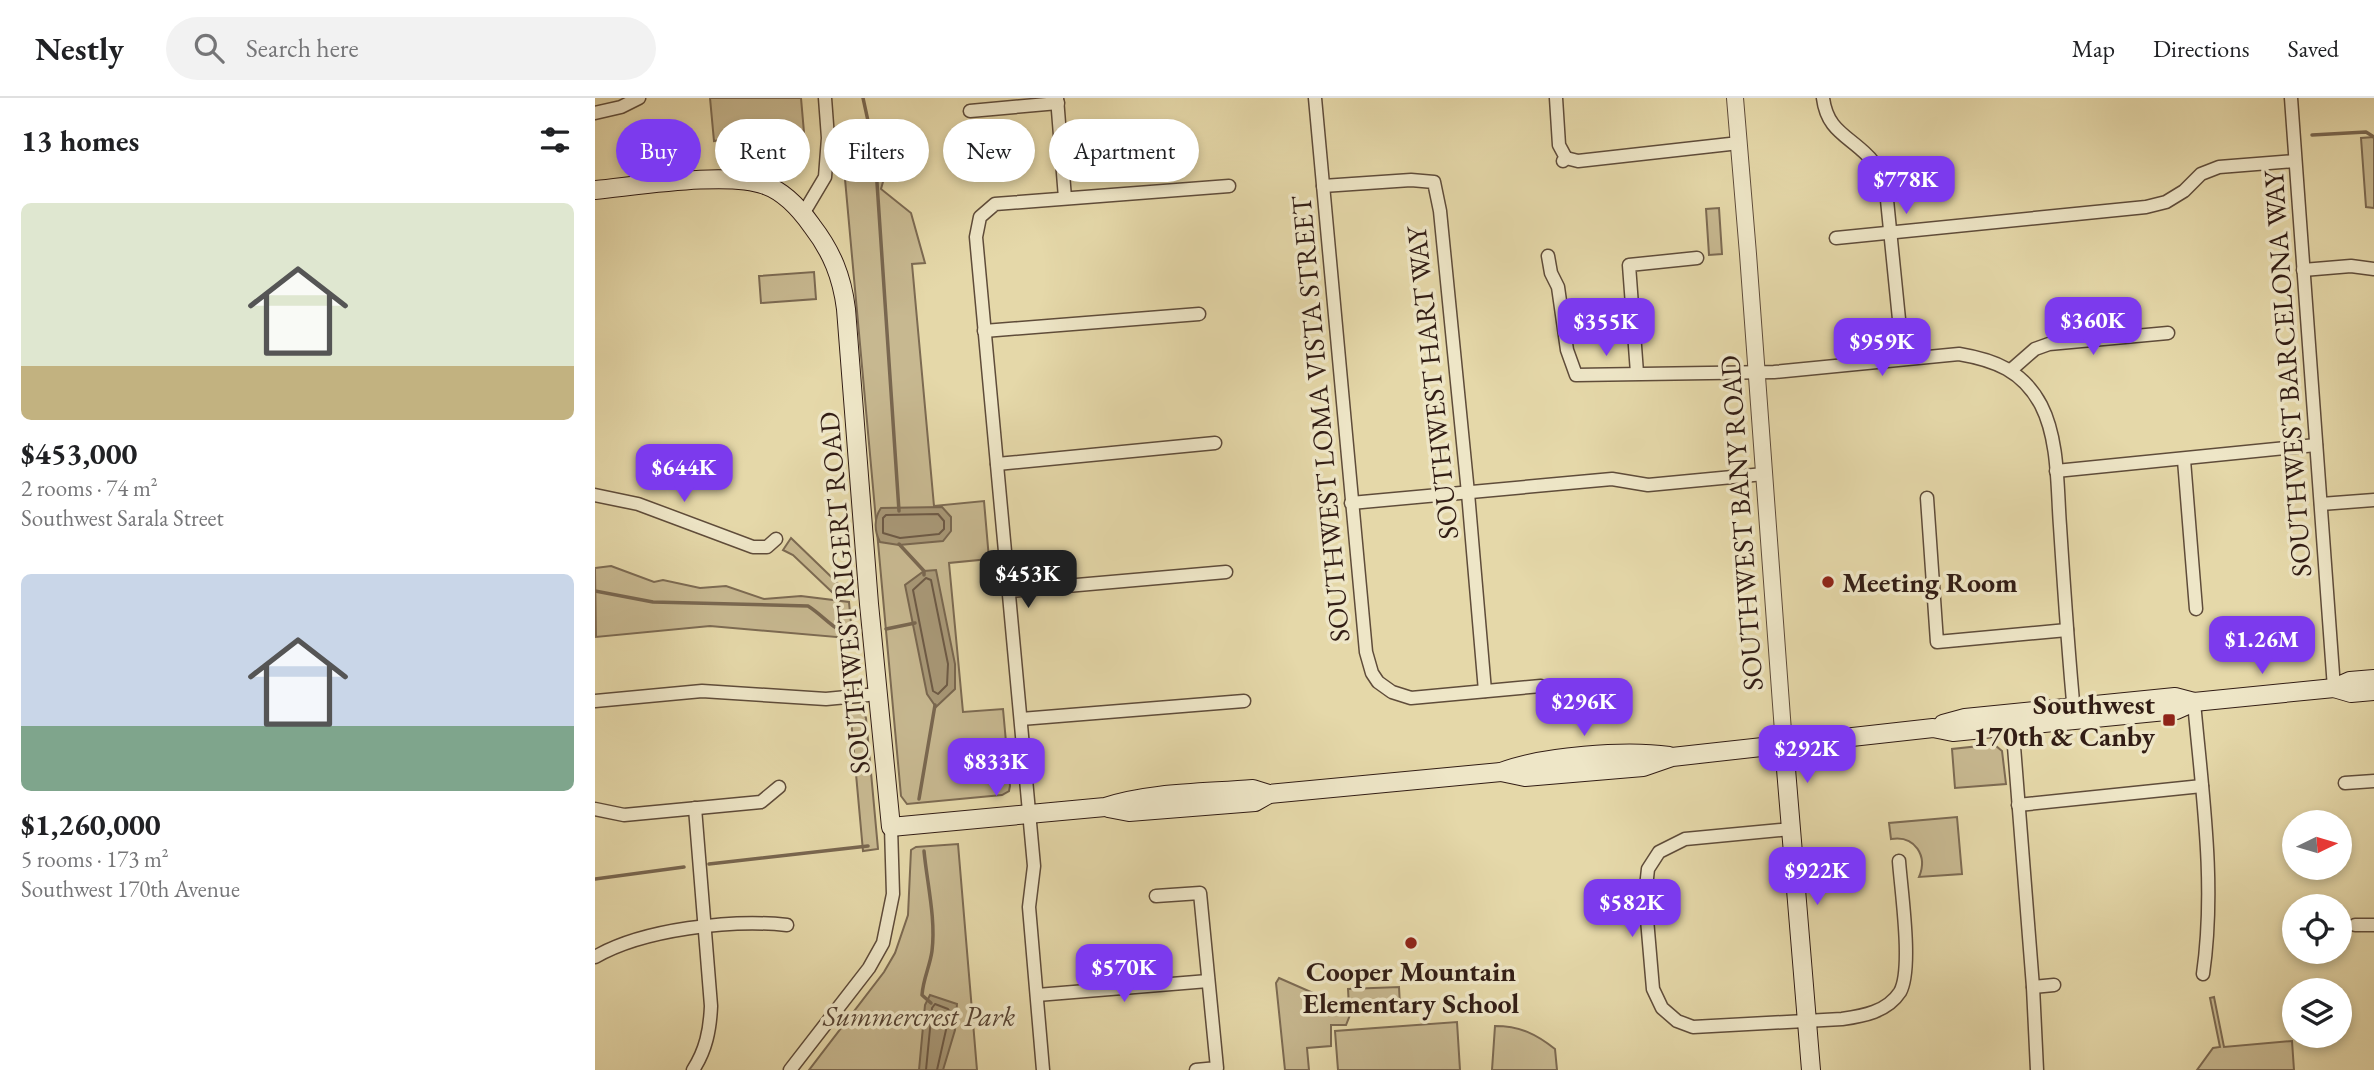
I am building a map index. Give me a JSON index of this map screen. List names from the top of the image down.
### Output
{
  "streets": {
    "main road": ["SOUTHWEST BANY ROAD", "SOUTHWEST RIGERT ROAD"],
    "street": ["SOUTHWEST BARCELONA WAY", "SOUTHWEST HART WAY", "SOUTHWEST LOMA VISTA STREET"]
  },
  "crossings": [
    ["SOUTHWEST HART WAY", "SOUTHWEST LOMA VISTA STREET"]
  ],
  "parks": ["Summercrest Park"],
  "places": {
    "other": ["Meeting Room", "Cooper Mountain Elementary School"],
    "transit": ["Southwest 170th & Canby"]
  },
  "north": "right",
  "page": {
    "header": "Nestly",
    "search": "Search here",
    "nav": ["Map", "Directions", "Saved"],
    "heading": "13 homes",
    "chip": [
      "Buy",
      "Rent",
      "Filters",
      "New",
      "Apartment"
    ],
    "price": [
      "$778K",
      "$360K",
      "$355K",
      "$959K",
      "$644K",
      "$453K",
      "$1.26M",
      "$296K",
      "$292K",
      "$833K",
      "$922K",
      "$582K",
      "$570K"
    ],
    "list": [
      {
        "name": "$453,000",
        "note": "2 rooms · 74 m² · Southwest Sarala Street"
      },
      {
        "name": "$1,260,000",
        "note": "5 rooms · 173 m² · Southwest 170th Avenue"
      }
    ]
  }
}
